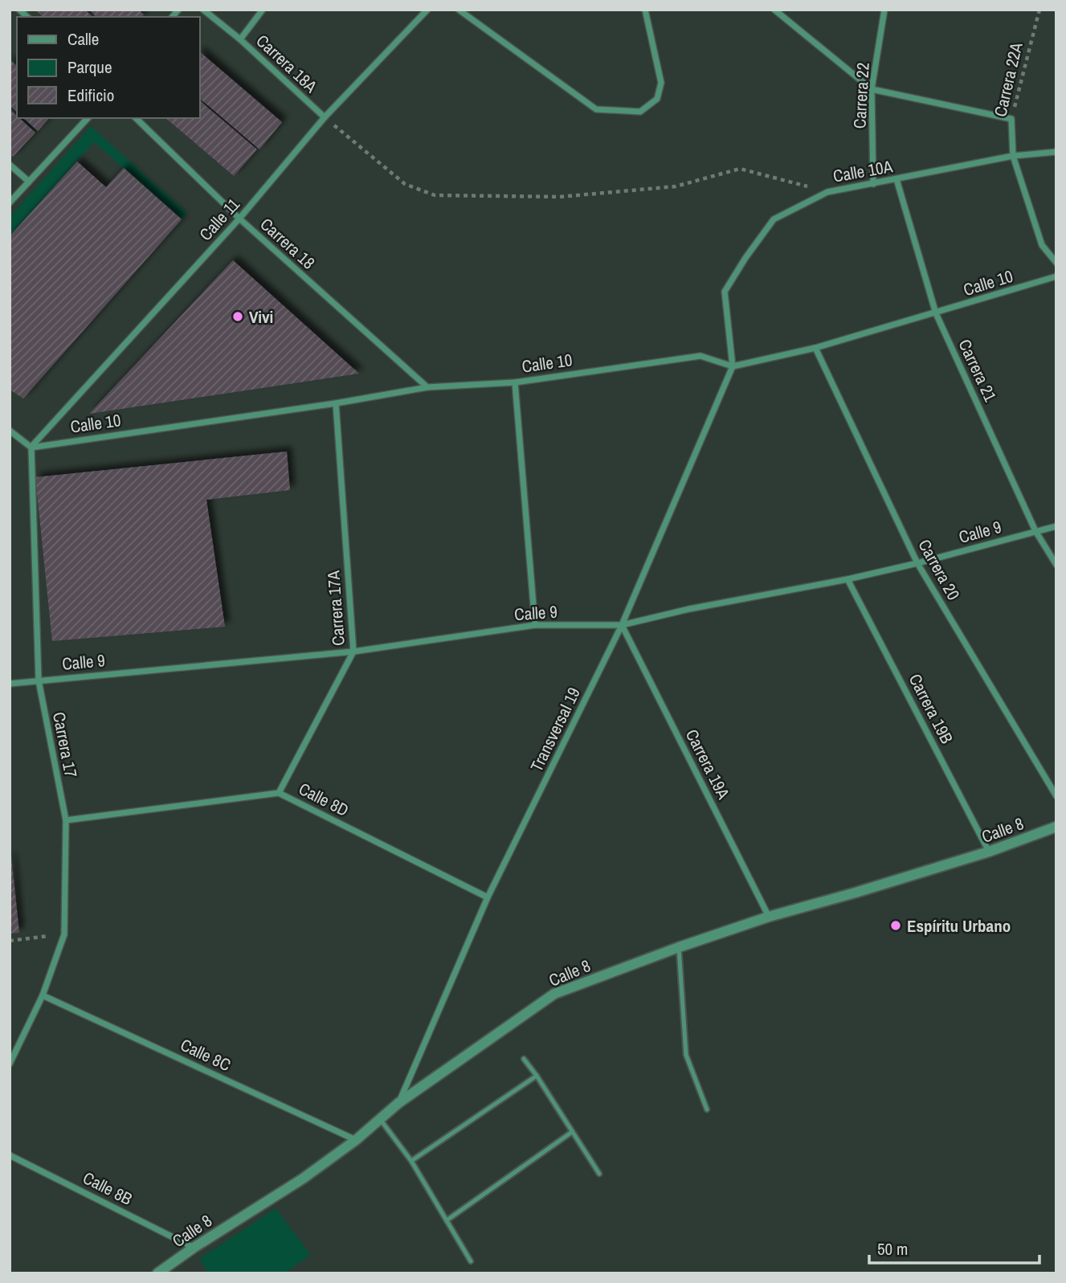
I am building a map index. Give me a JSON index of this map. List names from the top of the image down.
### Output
{
  "streets": {
    "street": [
      "Carrera 18A",
      "Carrera 22A",
      "Carrera 22",
      "Calle 10A",
      "Calle 11",
      "Carrera 18",
      "Calle 10",
      "Carrera 21",
      "Calle 9",
      "Carrera 20",
      "Carrera 17A",
      "Carrera 19B",
      "Transversal 19",
      "Carrera 17",
      "Carrera 19A",
      "Calle 8D",
      "Calle 8",
      "Calle 8C",
      "Calle 8B"
    ]
  },
  "crossings": [
    ["Carrera 18A", "Calle 11"],
    ["Carrera 22A", "Calle 10A"],
    ["Carrera 22", "Calle 10A"],
    ["Calle 10A", "Calle 10"],
    ["Calle 10A", "Carrera 21"],
    ["Calle 10A", "Transversal 19"],
    ["Calle 11", "Carrera 18"],
    ["Calle 11", "Calle 10"],
    ["Calle 11", "Carrera 17"],
    ["Carrera 18", "Calle 10"],
    ["Calle 10", "Carrera 21"],
    ["Calle 10", "Carrera 20"],
    ["Calle 10", "Carrera 17A"],
    ["Calle 10", "Transversal 19"],
    ["Calle 10", "Carrera 17"],
    ["Carrera 21", "Calle 9"],
    ["Calle 9", "Carrera 20"],
    ["Calle 9", "Carrera 17A"],
    ["Calle 9", "Carrera 19B"],
    ["Calle 9", "Transversal 19"],
    ["Calle 9", "Carrera 17"],
    ["Calle 9", "Carrera 19A"],
    ["Carrera 17A", "Calle 8D"],
    ["Carrera 19B", "Calle 8"],
    ["Transversal 19", "Carrera 19A"],
    ["Transversal 19", "Calle 8D"],
    ["Transversal 19", "Calle 8"],
    ["Carrera 17", "Calle 8D"],
    ["Carrera 17", "Calle 8C"],
    ["Carrera 19A", "Calle 8"],
    ["Calle 8", "Calle 8C"],
    ["Calle 8", "Calle 8B"]
  ],
  "places": ["Vivi", "Espíritu Urbano"],
  "legend": ["Calle", "Parque", "Edificio"],
  "scale_bar": "50 m"
}
